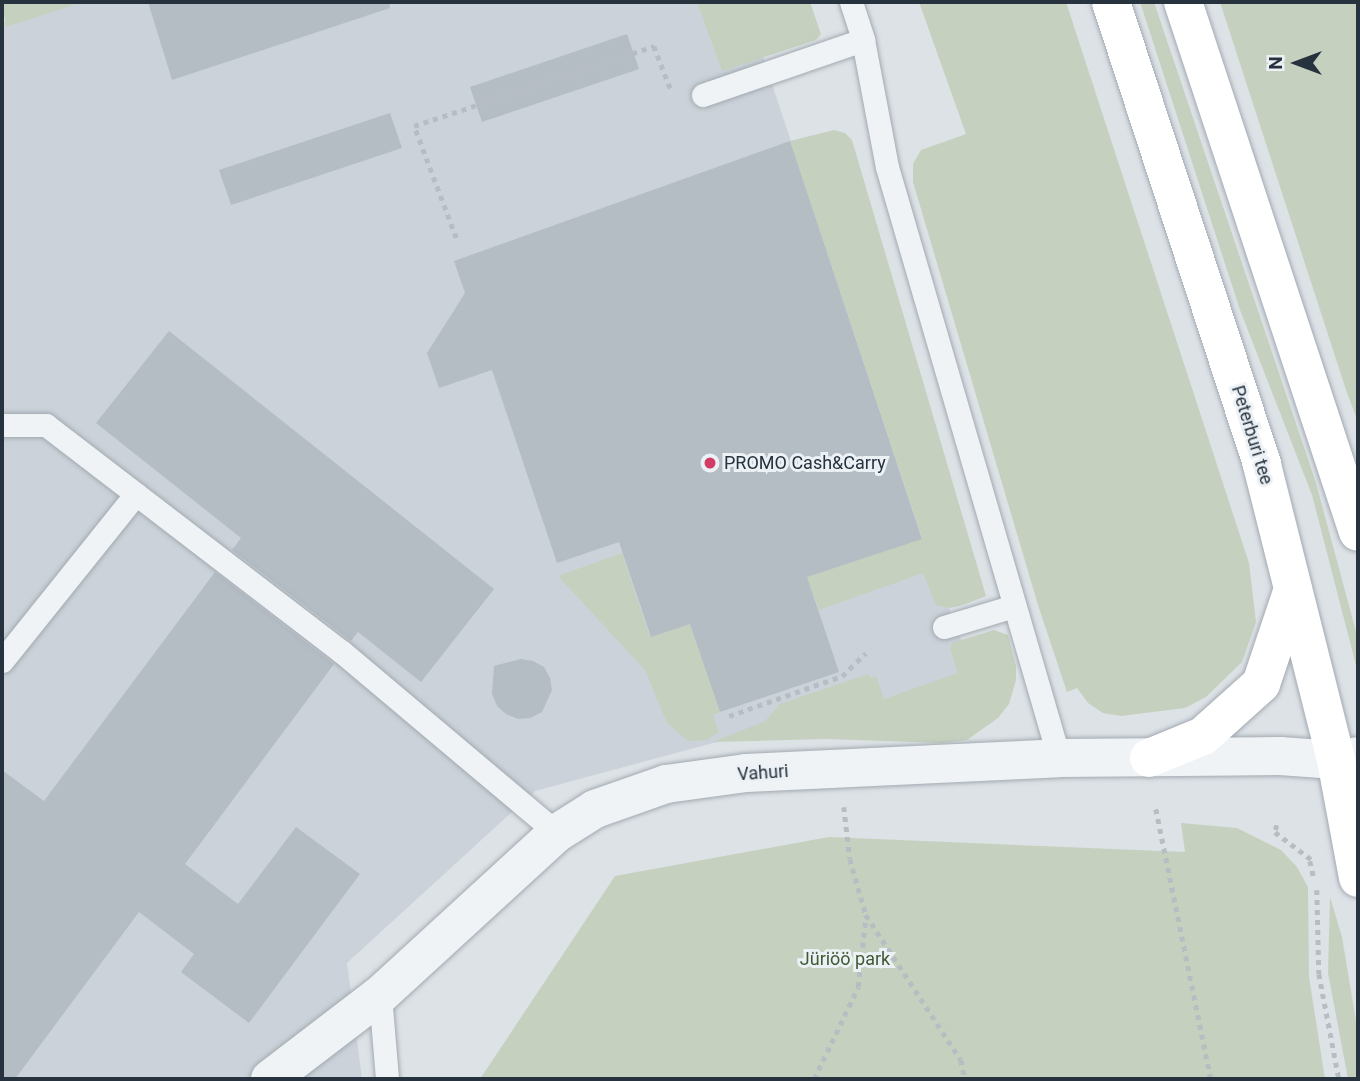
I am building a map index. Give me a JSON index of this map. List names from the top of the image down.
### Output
{
  "streets": {
    "highway": ["Peterburi tee"],
    "street": ["Vahuri"]
  },
  "crossings": [
    ["Peterburi tee", "Vahuri"]
  ],
  "parks": ["Jüriöö park"],
  "places": ["PROMO Cash&Carry"],
  "north": "left"
}
